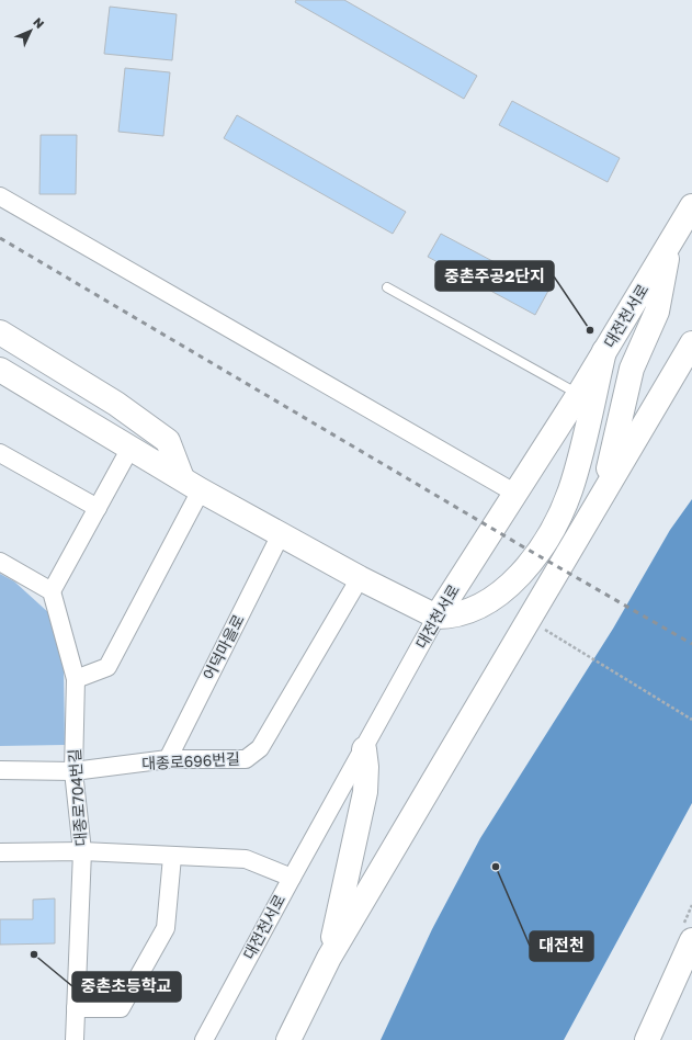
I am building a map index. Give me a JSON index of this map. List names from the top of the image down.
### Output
{
  "streets": {
    "main road": ["대전천서로"],
    "street": ["어덕마을로", "대종로696번길", "대종로704번길"]
  },
  "crossings": [
    ["어덕마을로", "대종로696번길"],
    ["대종로696번길", "대종로704번길"]
  ],
  "places": ["중촌주공2단지", "대전천", "중촌초등학교"],
  "north": "top right"
}
